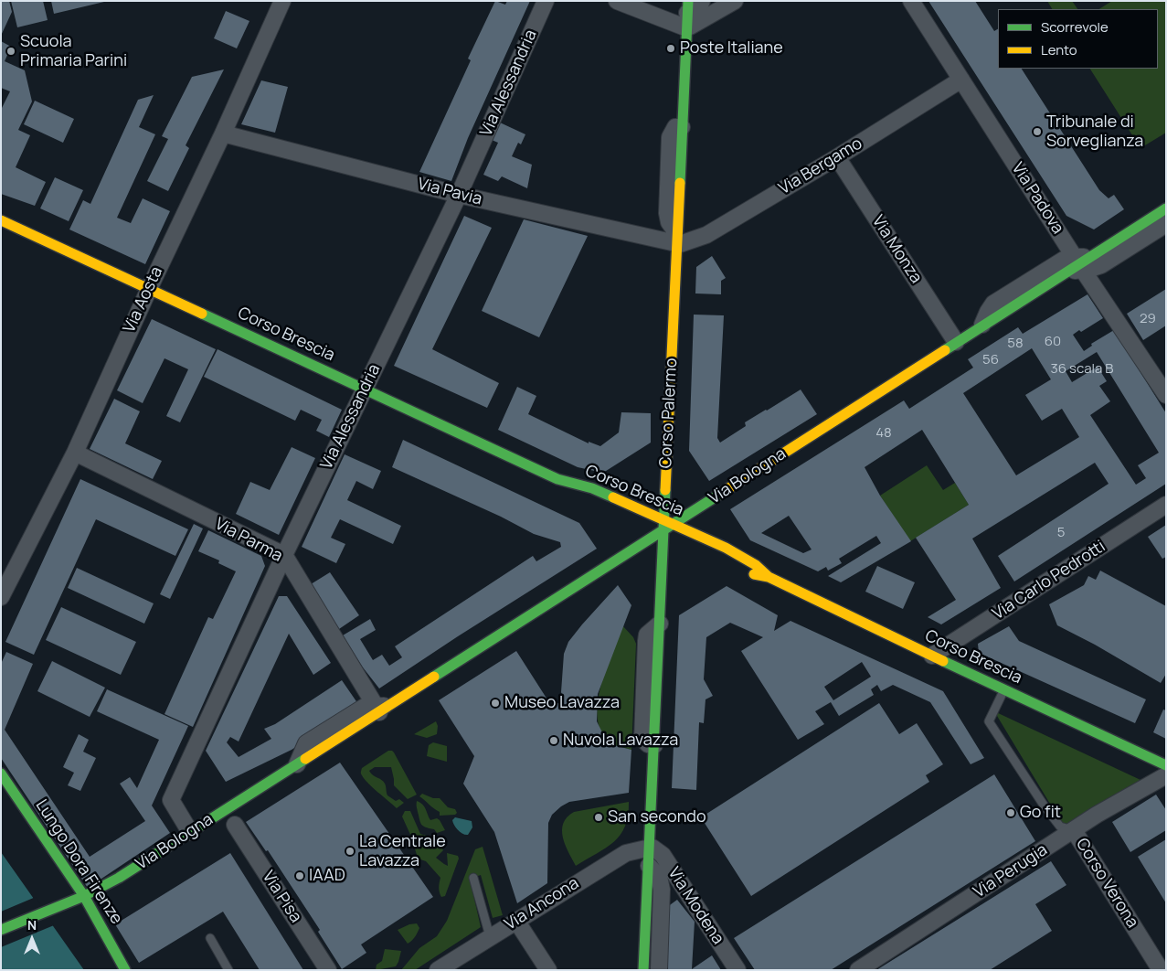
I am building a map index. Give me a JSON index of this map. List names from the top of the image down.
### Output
{
  "streets": {
    "street": [
      "Via Alessandria",
      "Via Bergamo",
      "Via Pavia",
      "Via Padova",
      "Via Monza",
      "Via Aosta",
      "Corso Brescia",
      "Corso Palermo",
      "Via Bologna",
      "Via Parma",
      "Via Carlo Pedrotti",
      "Lungo Dora Firenze",
      "Via Perugia",
      "Corso Verona",
      "Via Pisa",
      "Via Ancona",
      "Via Modena"
    ]
  },
  "crossings": [
    ["Via Alessandria", "Via Pavia"],
    ["Via Alessandria", "Corso Brescia"],
    ["Via Alessandria", "Via Bologna"],
    ["Via Alessandria", "Via Parma"],
    ["Via Bergamo", "Via Pavia"],
    ["Via Bergamo", "Via Padova"],
    ["Via Bergamo", "Via Monza"],
    ["Via Bergamo", "Corso Palermo"],
    ["Via Pavia", "Via Aosta"],
    ["Via Pavia", "Corso Palermo"],
    ["Via Padova", "Via Bologna"],
    ["Via Monza", "Via Bologna"],
    ["Via Aosta", "Corso Brescia"],
    ["Via Aosta", "Via Parma"],
    ["Corso Brescia", "Corso Palermo"],
    ["Corso Brescia", "Via Bologna"],
    ["Corso Brescia", "Via Carlo Pedrotti"],
    ["Corso Brescia", "Corso Verona"],
    ["Corso Palermo", "Via Bologna"],
    ["Corso Palermo", "Via Ancona"],
    ["Corso Palermo", "Via Modena"],
    ["Via Bologna", "Via Parma"],
    ["Via Bologna", "Lungo Dora Firenze"],
    ["Via Perugia", "Corso Verona"],
    ["Via Ancona", "Via Modena"]
  ],
  "places": [
    "Poste Italiane",
    "Scuola Primaria Parini",
    "Tribunale di Sorveglianza",
    "Museo Lavazza",
    "Nuvola Lavazza",
    "Go fit",
    "San secondo",
    "La Centrale Lavazza",
    "IAAD"
  ],
  "house_numbers": [
    "29",
    "60",
    "58",
    "56",
    "36 scala B",
    "48",
    "5"
  ],
  "legend": ["Scorrevole", "Lento"],
  "north": "top"
}
